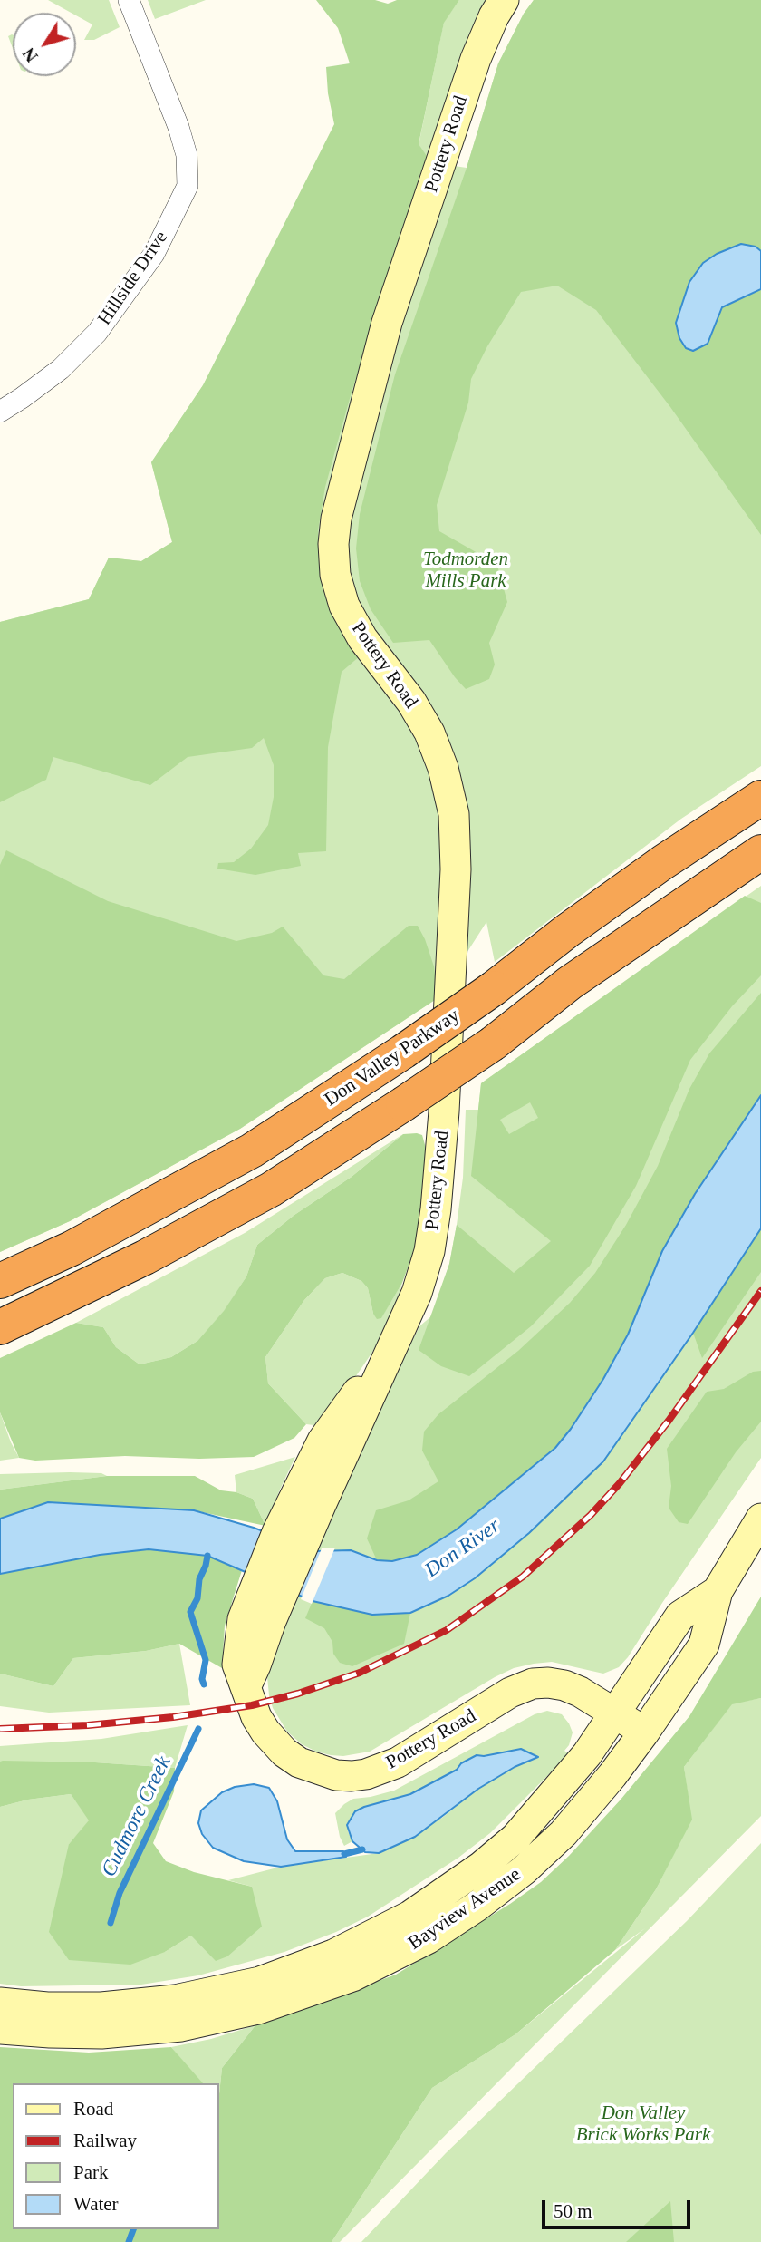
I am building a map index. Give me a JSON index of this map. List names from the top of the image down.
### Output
{
  "streets": {
    "highway": ["Don Valley Parkway"],
    "street": ["Pottery Road", "Hillside Drive", "Bayview Avenue"]
  },
  "crossings": [
    ["Pottery Road", "Bayview Avenue"]
  ],
  "water": ["Don River", "Cudmore Creek"],
  "parks": ["Todmorden Mills Park", "Don Valley Brick Works Park"],
  "legend": [
    "Road",
    "Railway",
    "Park",
    "Water"
  ],
  "scale_bar": "50 m",
  "north": "bottom left"
}
